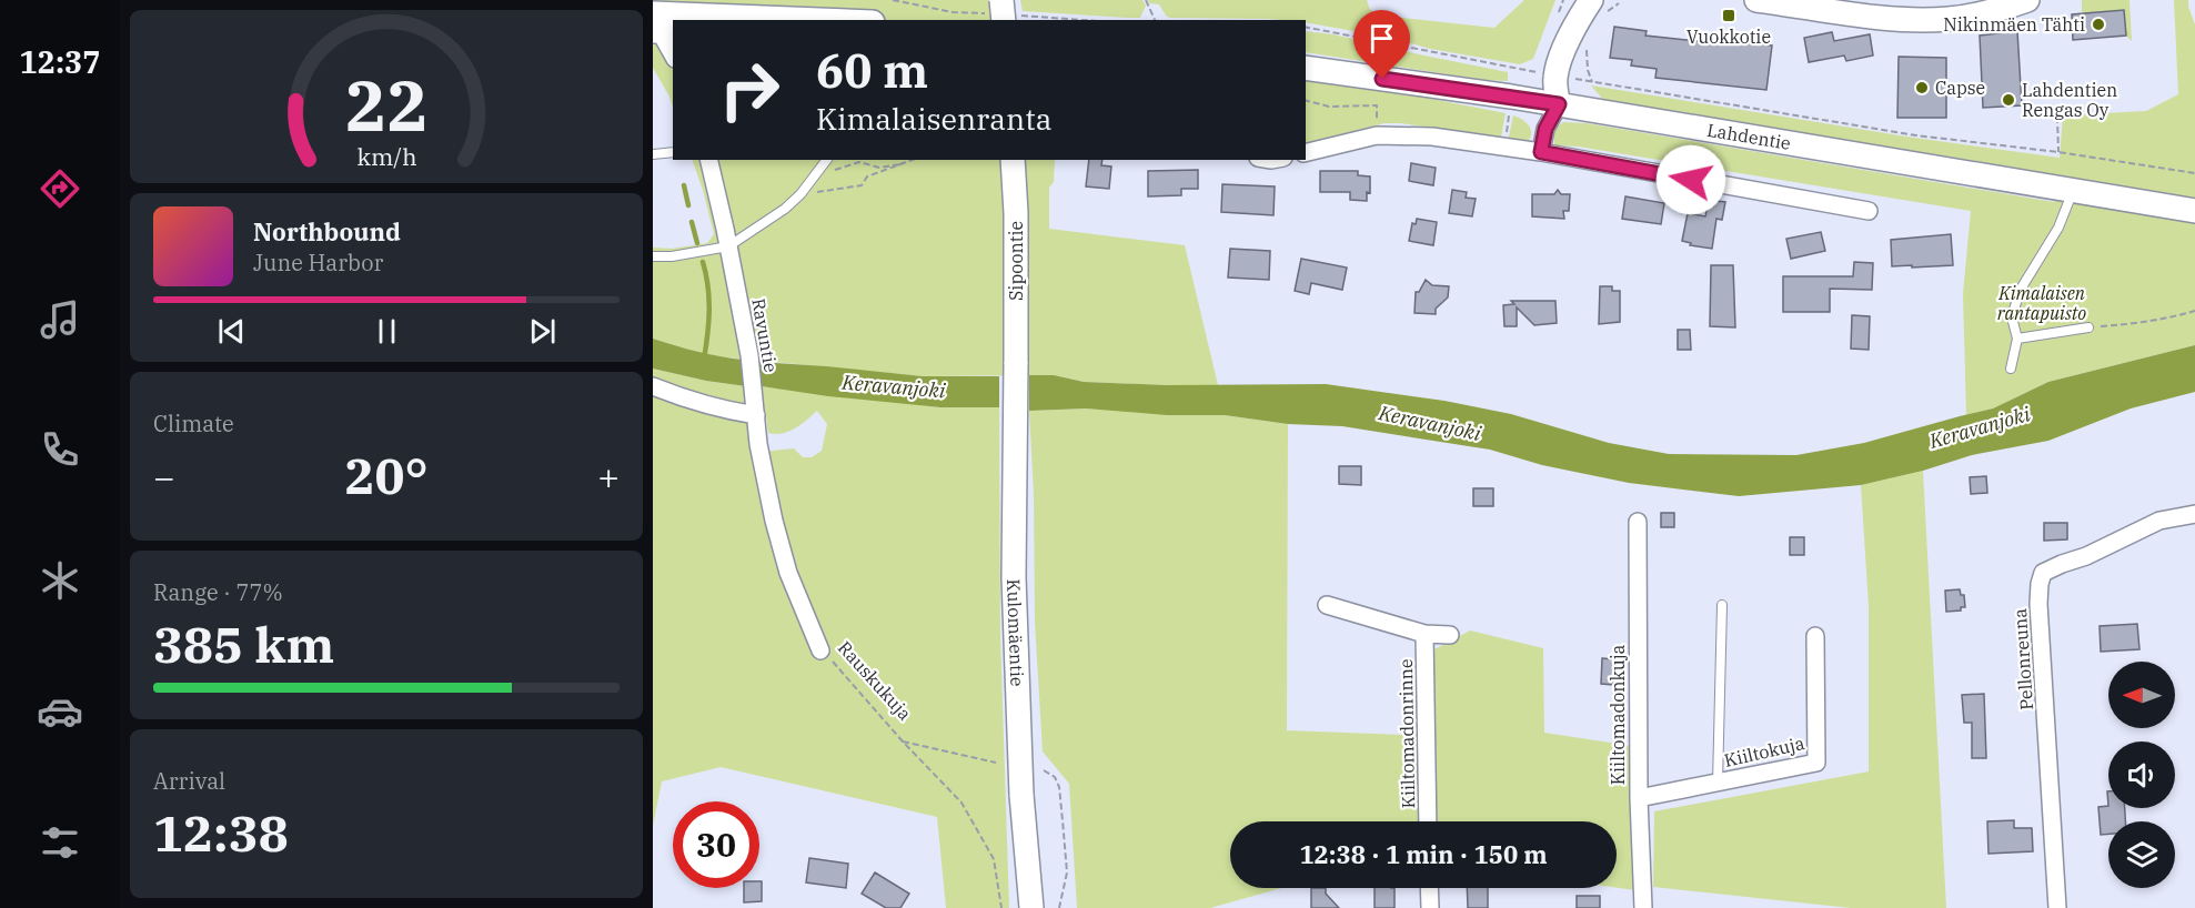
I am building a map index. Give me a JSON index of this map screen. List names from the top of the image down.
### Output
{
  "streets": {
    "main road": ["Lahdentie", "Sipoontie", "Kulomäentie"],
    "street": [
      "Ravuntie",
      "Pellonreuna",
      "Rauskukuja",
      "Kiiltomadonkuja",
      "Kiiltomadonrinne",
      "Kiiltokuja"
    ]
  },
  "crossings": [
    ["Sipoontie", "Kulomäentie"],
    ["Ravuntie", "Rauskukuja"],
    ["Kiiltomadonkuja", "Kiiltokuja"]
  ],
  "water": ["Keravanjoki"],
  "parks": ["Kimalaisen rantapuisto"],
  "places": {
    "transit": ["Vuokkotie"],
    "other": ["Nikinmäen Tähti", "Capse", "Lahdentien Rengas Oy"]
  },
  "north": "left",
  "page": {
    "tabs": "12:37",
    "turn": ["60 m", "Kimalaisenranta"],
    "song": ["Northbound", "June Harbor"],
    "tile": [
      "Climate",
      ["Range · 77%", "385 km"],
      ["Arrival", "12:38"]
    ],
    "heat": ["−", "20°", "+"],
    "limit": "30",
    "trip": "12:38 · 1 min · 150 m",
    "gauge": ["22", "km/h"]
  }
}
